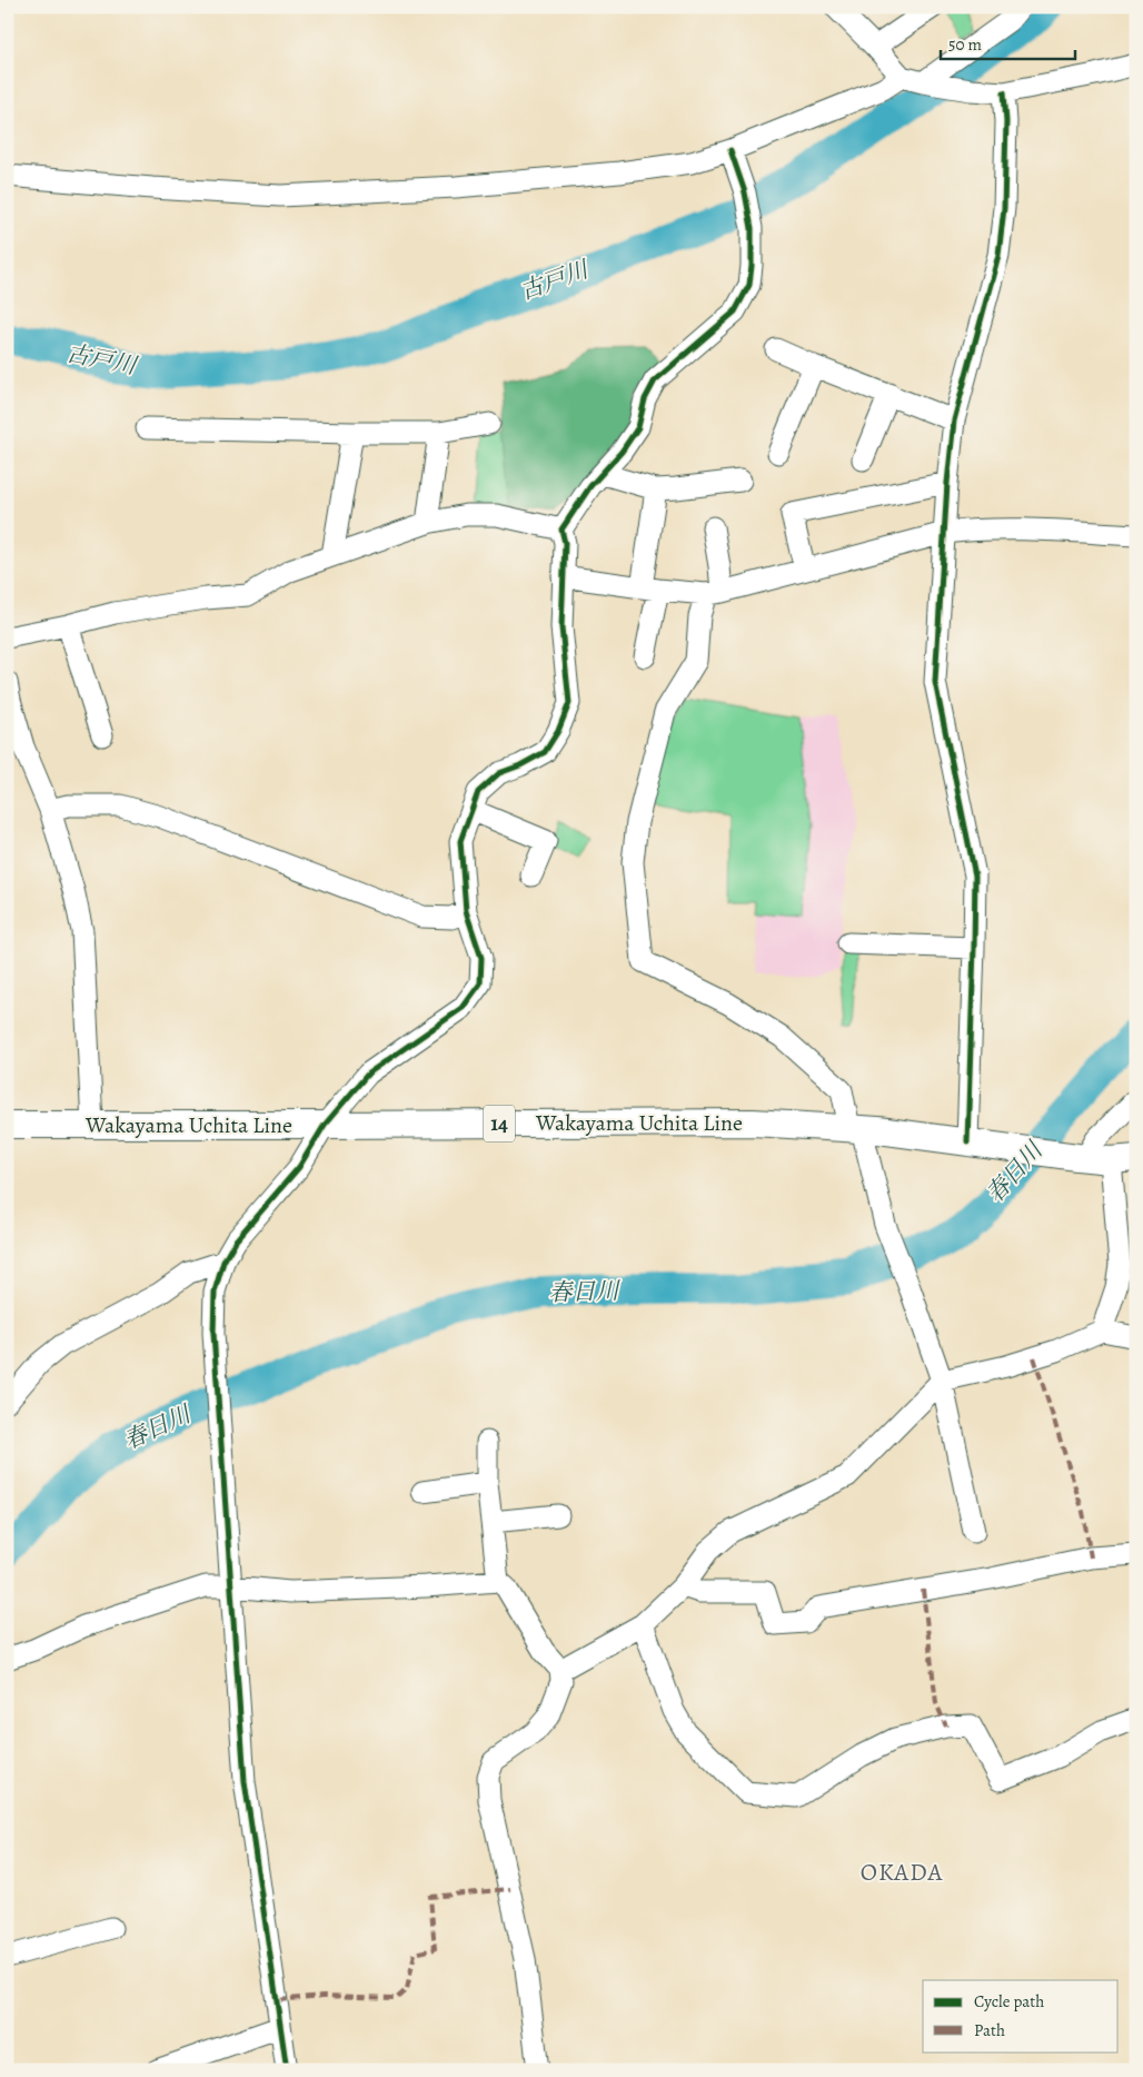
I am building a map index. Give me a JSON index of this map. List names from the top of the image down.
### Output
{
  "streets": {
    "main road": ["Wakayama Uchita Line", "14"]
  },
  "districts": ["OKADA"],
  "water": ["古戸川", "春日川"],
  "legend": ["Cycle path", "Path"],
  "scale_bar": "50 m"
}
